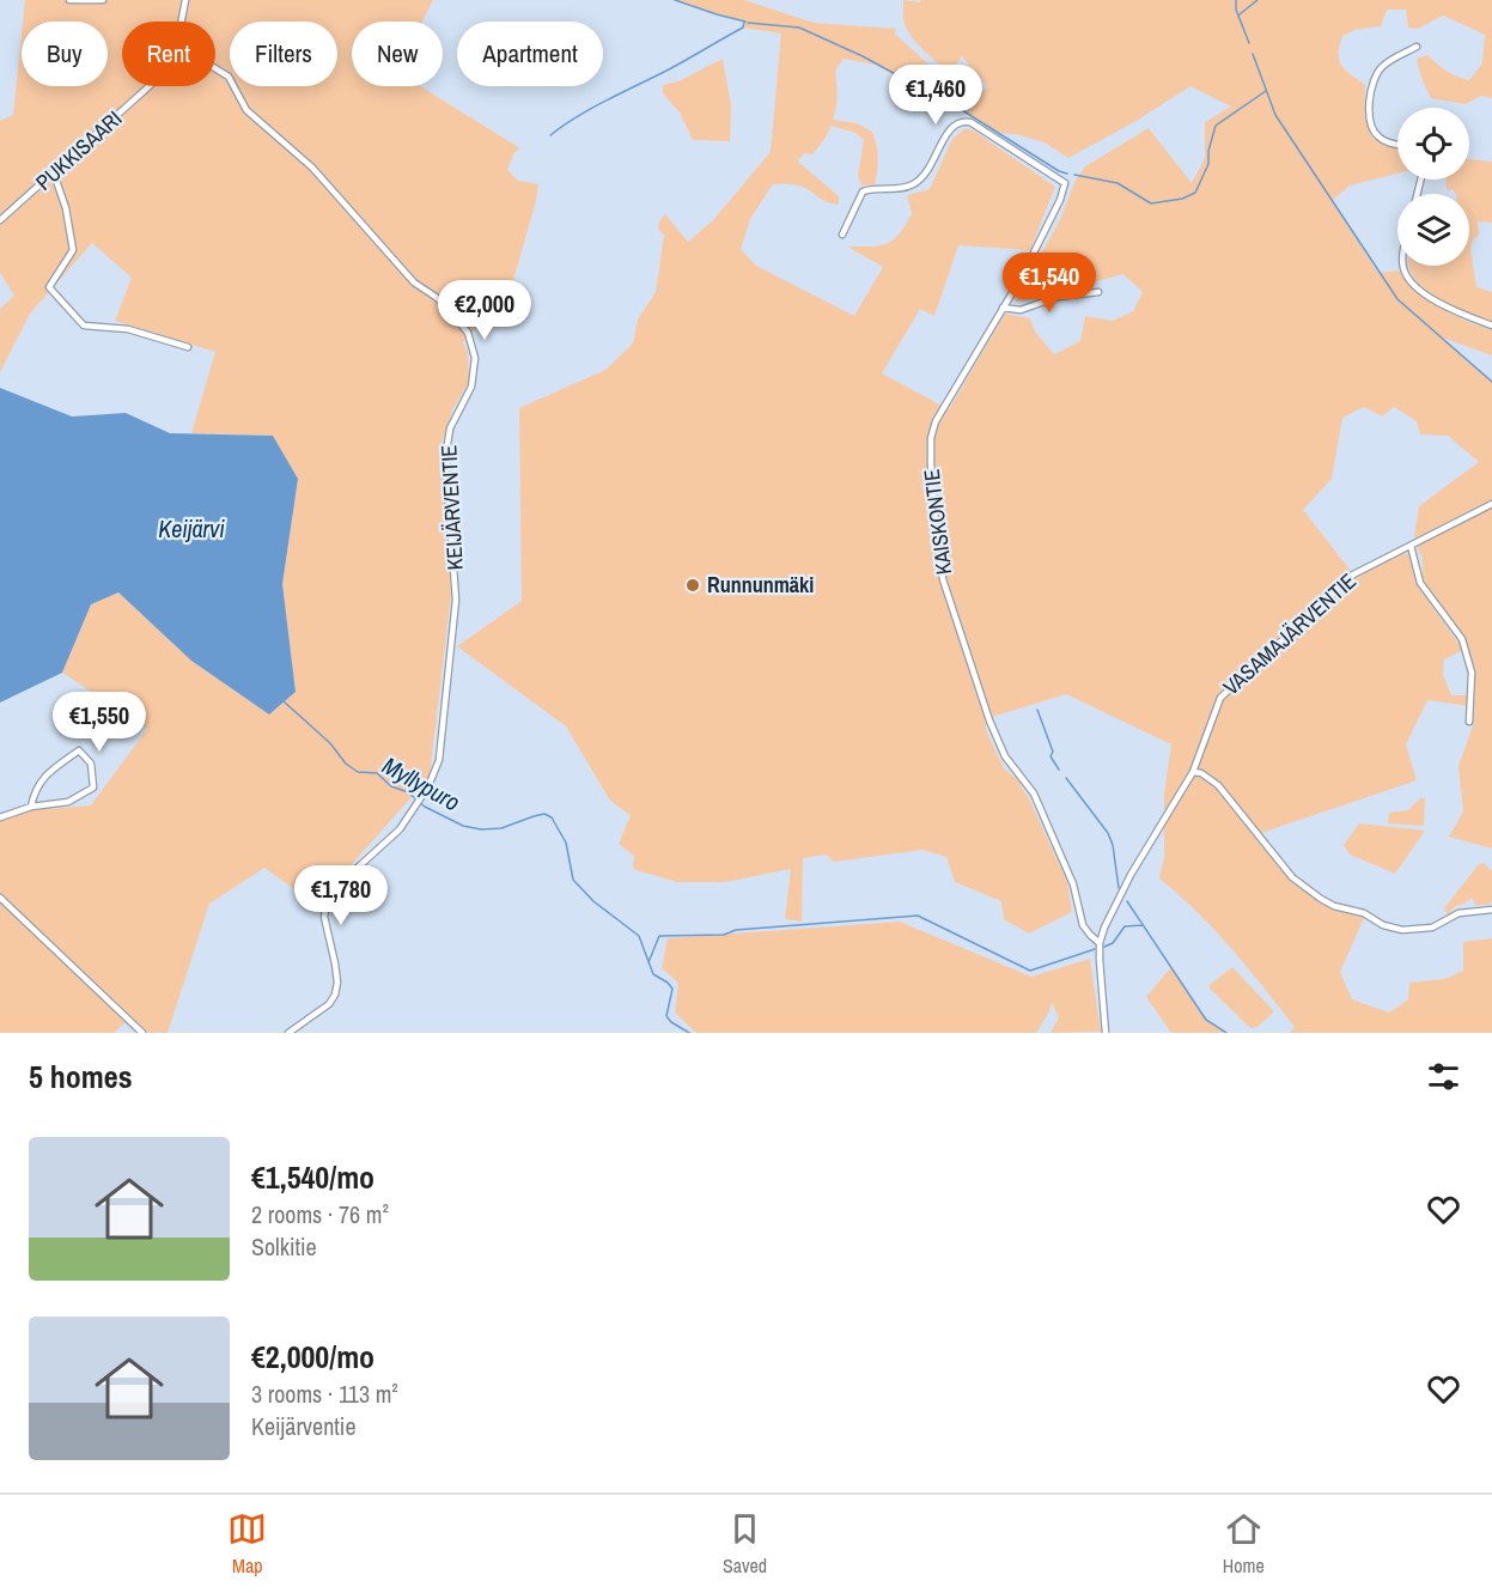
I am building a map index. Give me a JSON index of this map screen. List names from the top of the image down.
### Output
{
  "streets": {
    "street": [
      "PUKKISAARI",
      "KEIJÄRVENTIE",
      "KAISKONTIE",
      "VASAMAJÄRVENTIE"
    ]
  },
  "crossings": [
    ["KAISKONTIE", "VASAMAJÄRVENTIE"]
  ],
  "water": ["Keijärvi", "Myllypuro"],
  "places": ["Runnunmäki"],
  "page": {
    "chip": [
      "Buy",
      "Rent",
      "Filters",
      "New",
      "Apartment"
    ],
    "price": [
      "€1,460",
      "€1,540",
      "€2,000",
      "€1,550",
      "€1,780"
    ],
    "heading": "5 homes",
    "list": [
      {
        "name": "€1,540/mo",
        "note": "2 rooms · 76 m² · Solkitie"
      },
      {
        "name": "€2,000/mo",
        "note": "3 rooms · 113 m² · Keijärventie"
      }
    ],
    "tabs": ["Map", "Saved", "Home"]
  }
}
